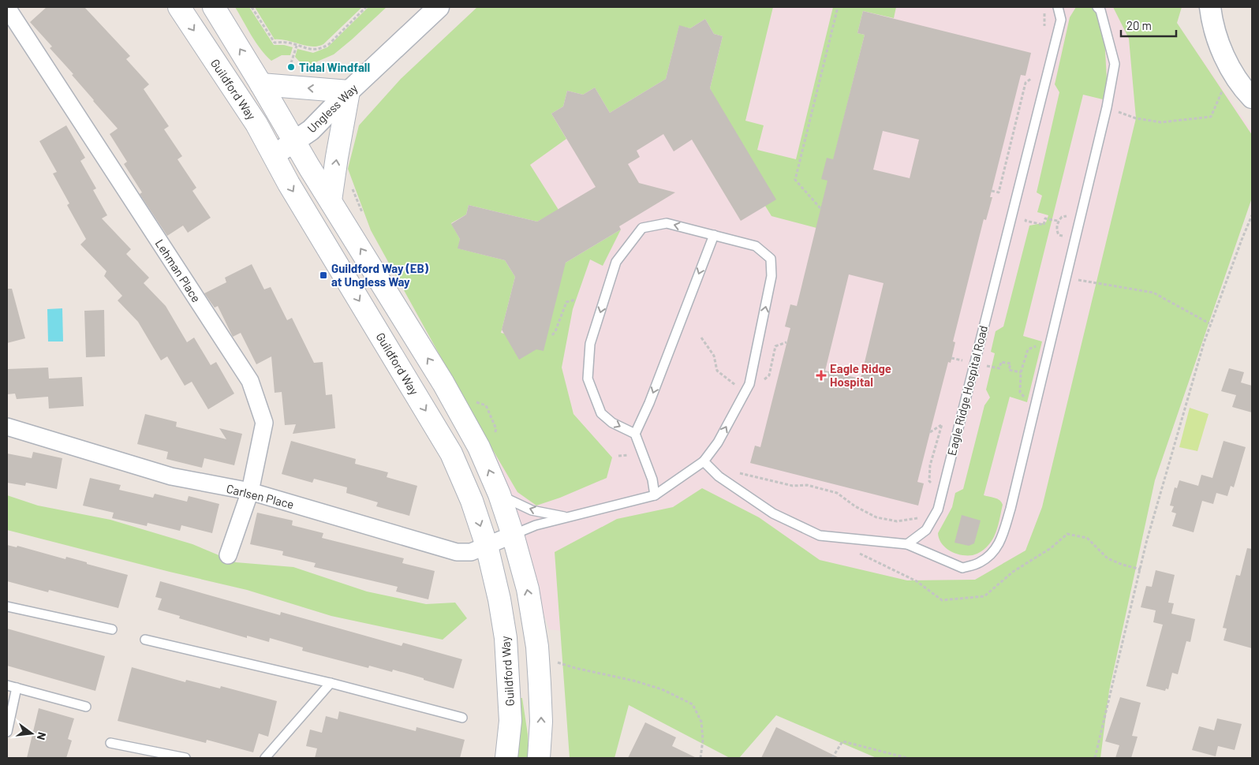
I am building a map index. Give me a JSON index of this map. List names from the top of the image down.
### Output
{
  "streets": {
    "main road": ["Guildford Way"],
    "street": ["Ungless Way", "Lehman Place", "Carlsen Place"],
    "lane": ["Eagle Ridge Hospital Road"]
  },
  "crossings": [
    ["Guildford Way", "Ungless Way"],
    ["Guildford Way", "Carlsen Place"],
    ["Lehman Place", "Carlsen Place"]
  ],
  "places": {
    "other": ["Tidal Windfall"],
    "transit": ["Guildford Way (EB) at Ungless Way"],
    "health": ["Eagle Ridge Hospital"]
  },
  "scale_bar": "20 m",
  "north": "right"
}
